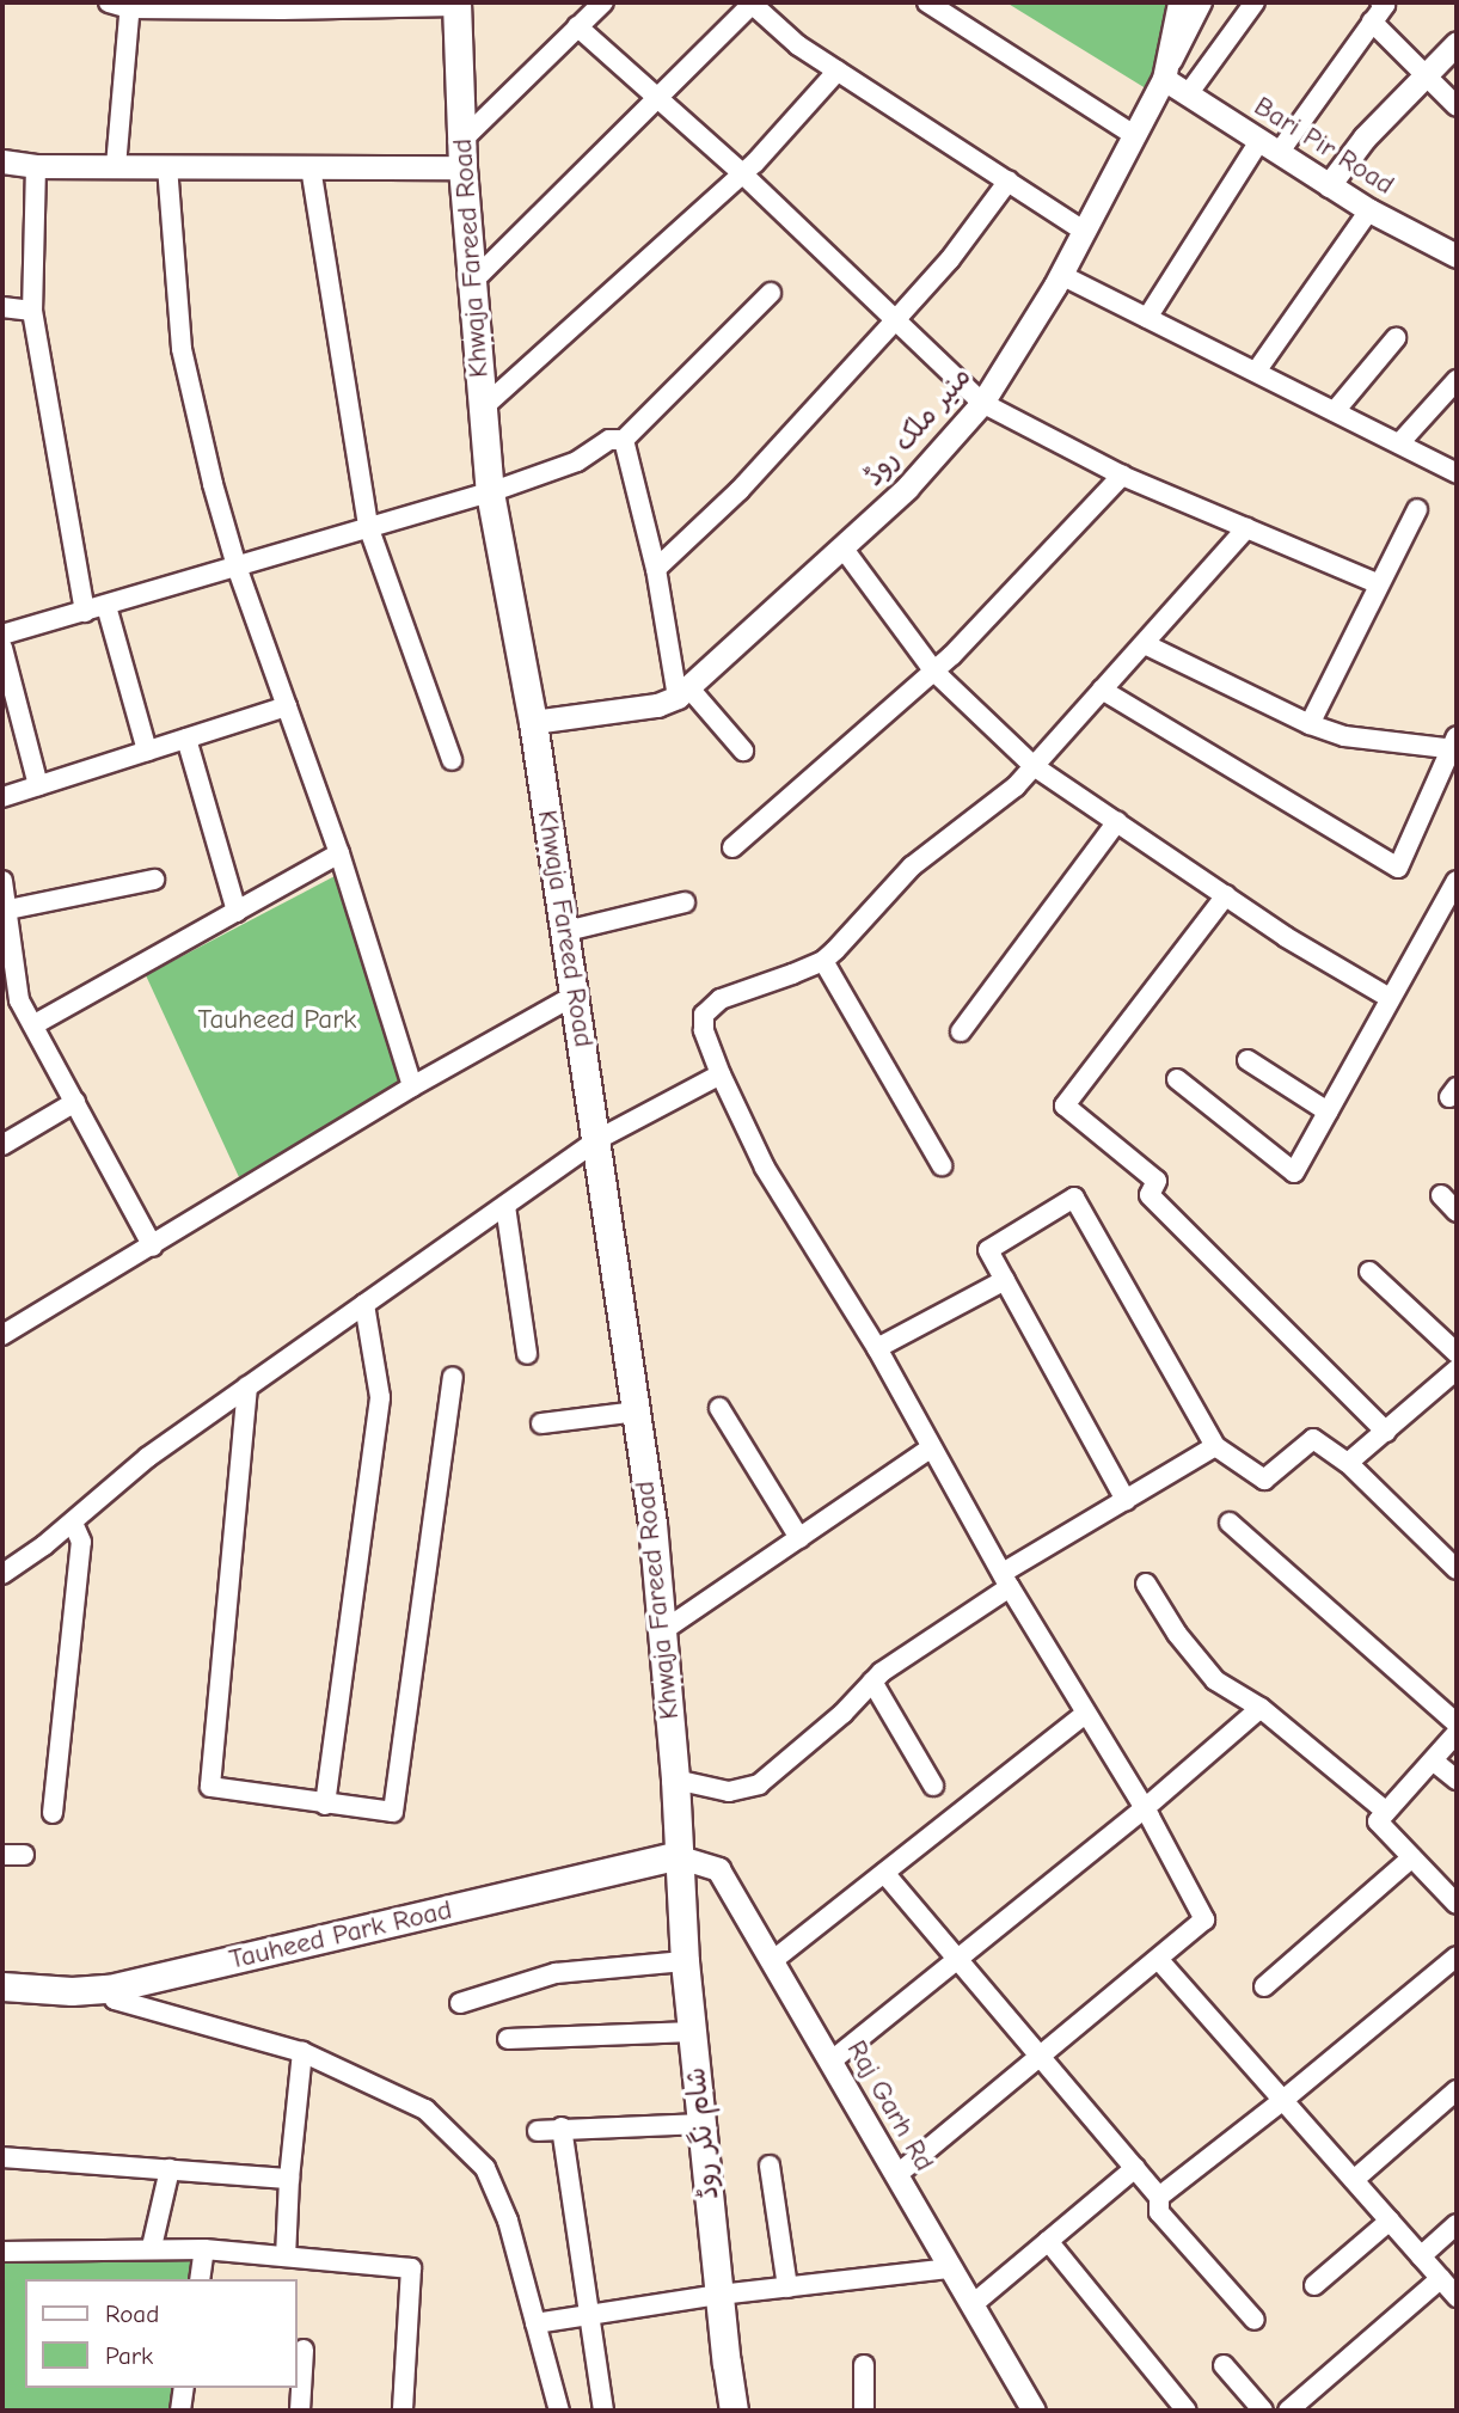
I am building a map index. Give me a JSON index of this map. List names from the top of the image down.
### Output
{
  "streets": {
    "main road": ["Khwaja Fareed Road", "Tauheed Park Road", "شام نگر روڈ"],
    "street": ["Bari Pir Road", "منیر ملک روڈ", "Raj Garh Rd"]
  },
  "crossings": [
    ["Bari Pir Road", "منیر ملک روڈ"],
    ["Khwaja Fareed Road", "منیر ملک روڈ"],
    ["Khwaja Fareed Road", "Tauheed Park Road"],
    ["Khwaja Fareed Road", "Raj Garh Rd"],
    ["Khwaja Fareed Road", "شام نگر روڈ"],
    ["Tauheed Park Road", "Raj Garh Rd"],
    ["Tauheed Park Road", "شام نگر روڈ"],
    ["Raj Garh Rd", "شام نگر روڈ"]
  ],
  "parks": ["Tauheed Park"],
  "legend": ["Road", "Park"]
}
